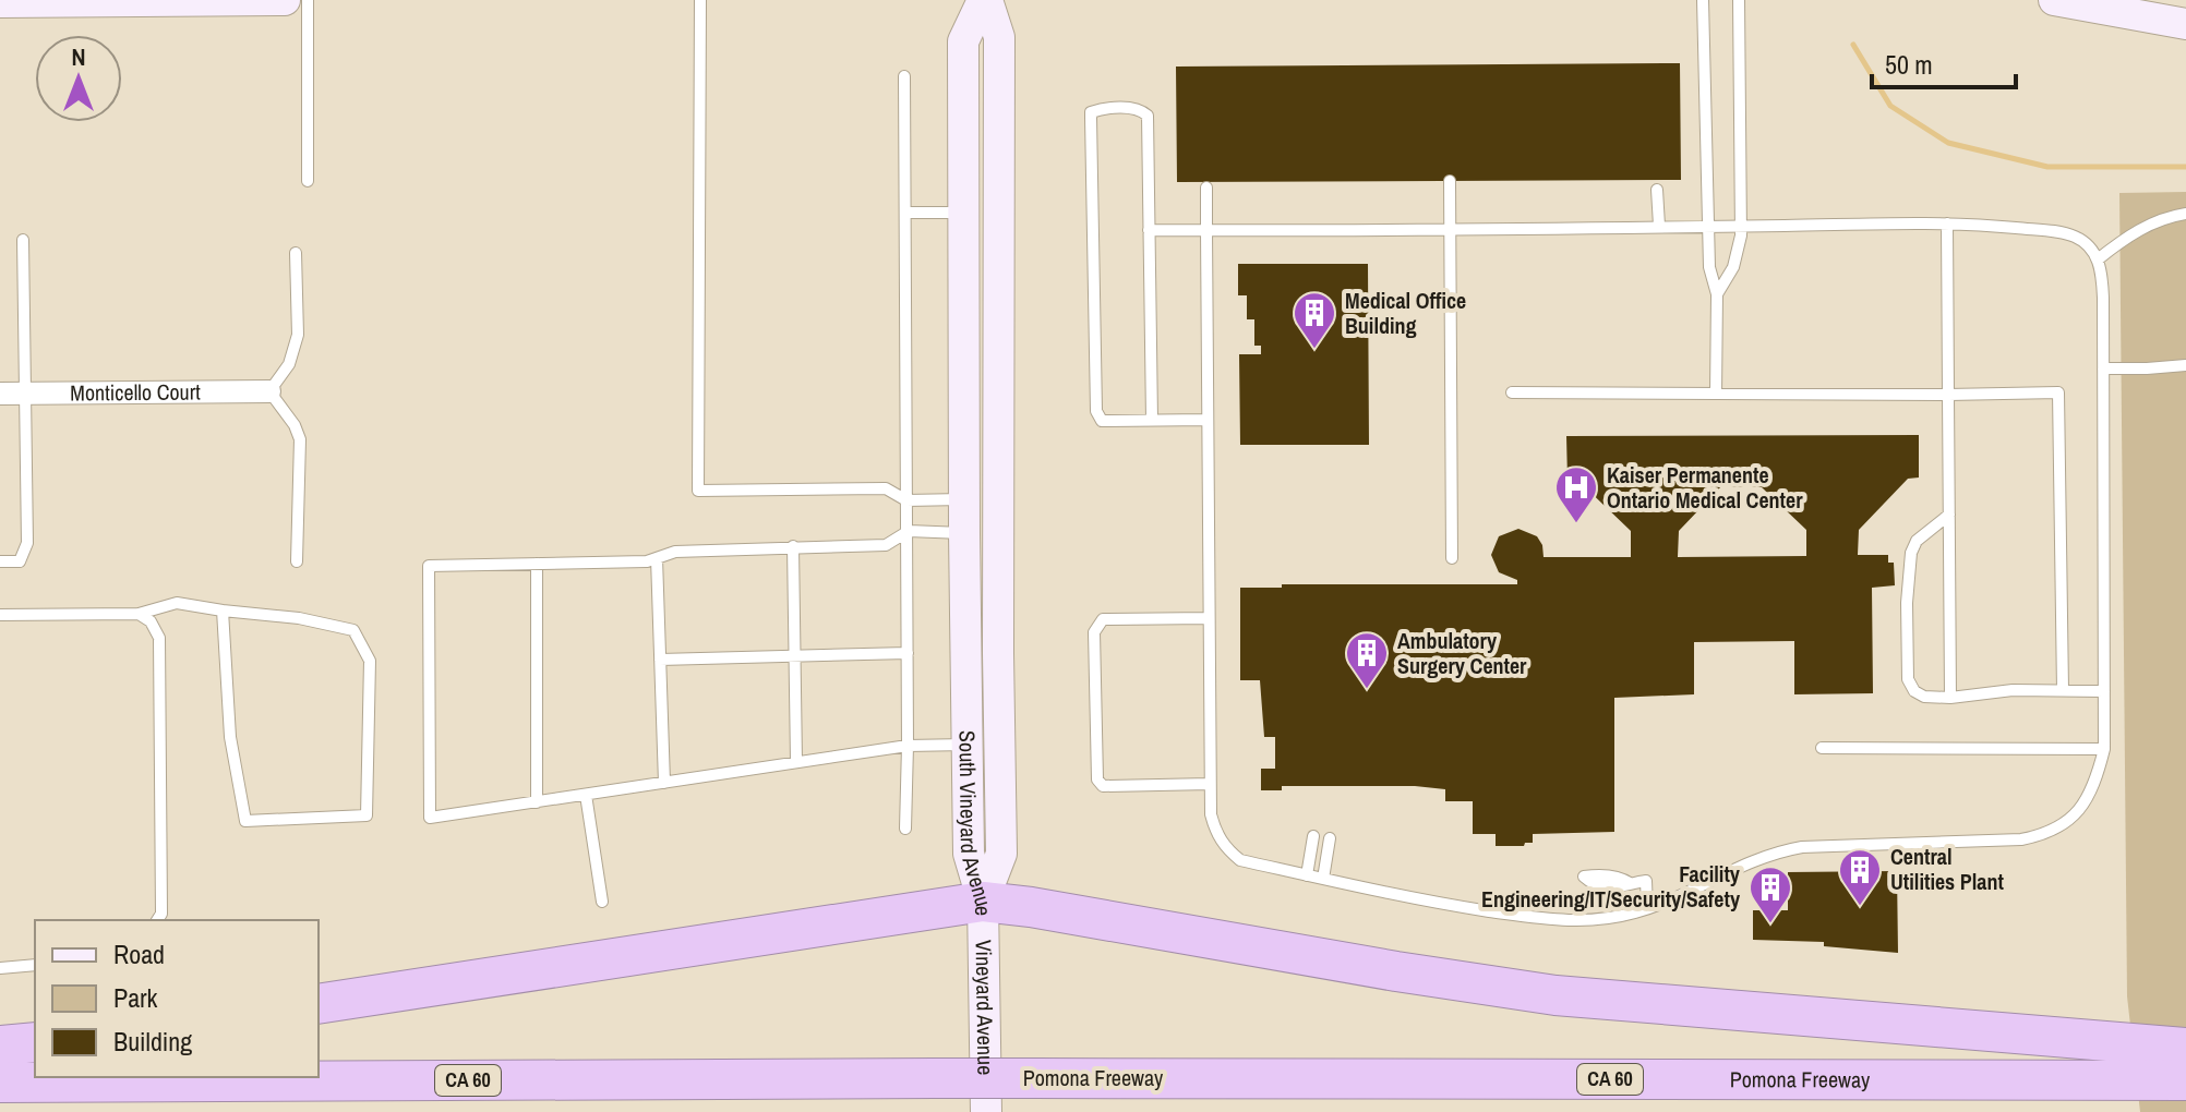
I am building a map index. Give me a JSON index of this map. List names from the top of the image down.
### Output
{
  "streets": {
    "highway": ["Pomona Freeway", "CA 60"],
    "main road": ["South Vineyard Avenue", "Vineyard Avenue"],
    "street": ["Monticello Court"]
  },
  "crossings": [
    ["South Vineyard Avenue", "Vineyard Avenue"]
  ],
  "places": {
    "building": [
      "Medical Office Building",
      "Ambulatory Surgery Center",
      "Central Utilities Plant",
      "Facility Engineering/IT/Security/Safety"
    ],
    "hospital": ["Kaiser Permanente Ontario Medical Center"]
  },
  "legend": ["Road", "Park", "Building"],
  "scale_bar": "50 m",
  "north": "top"
}
